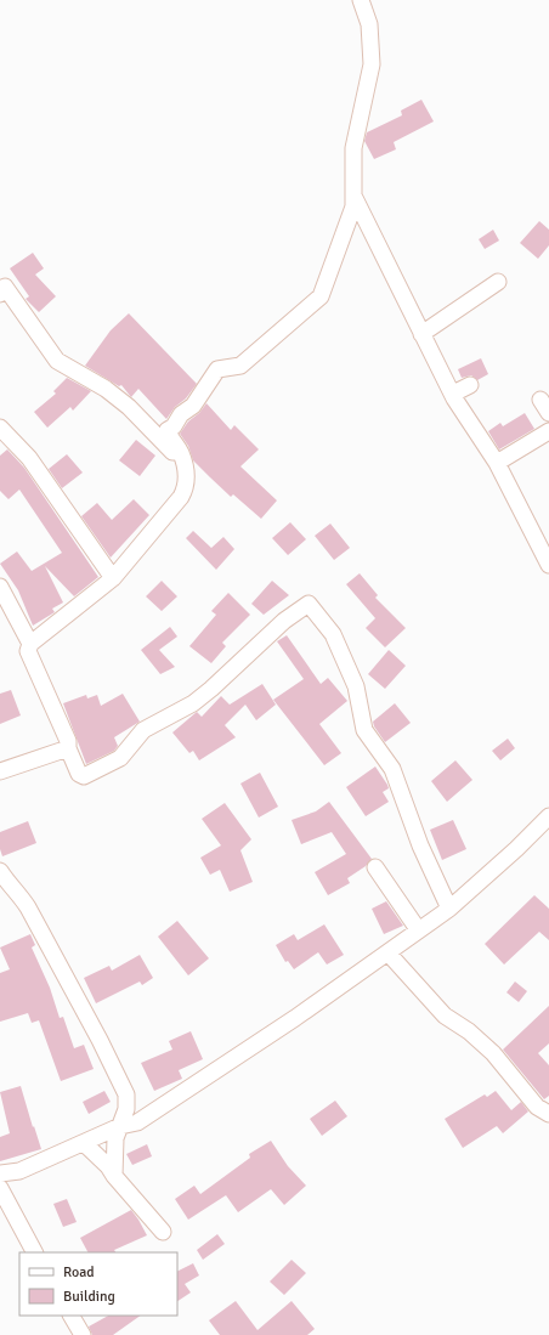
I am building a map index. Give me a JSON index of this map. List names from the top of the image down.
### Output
{
  "legend": ["Road", "Building"]
}
